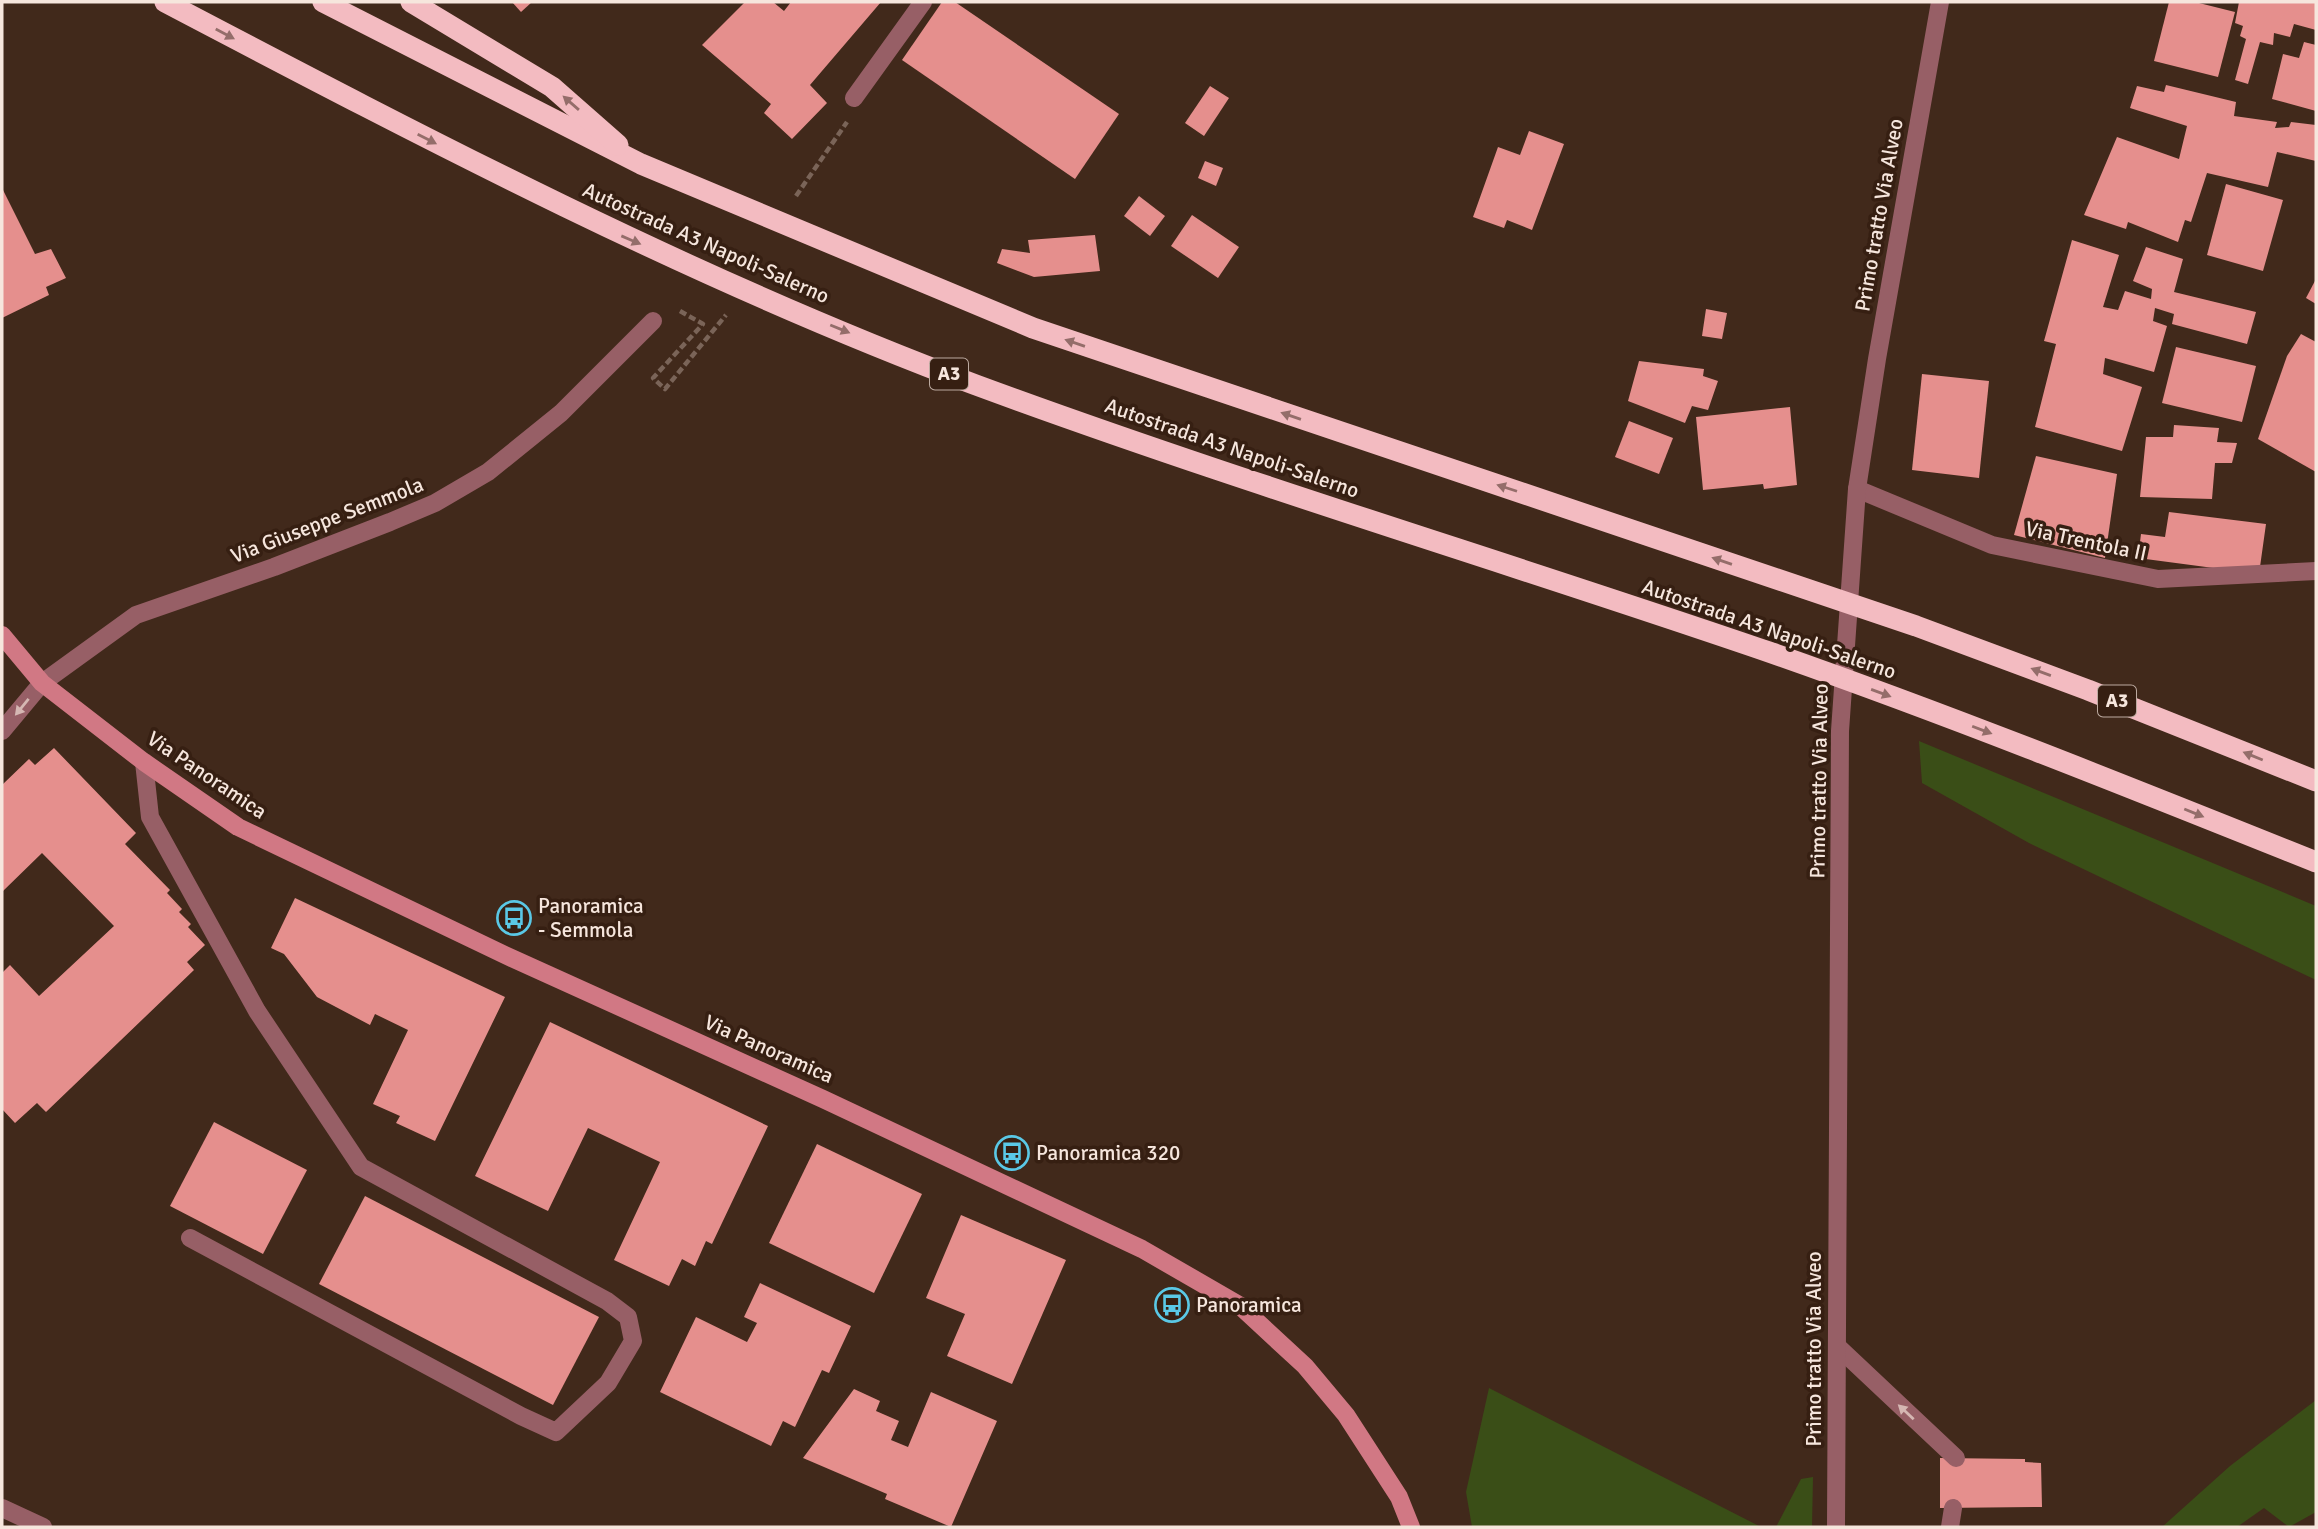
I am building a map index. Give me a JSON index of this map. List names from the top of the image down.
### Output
{
  "streets": {
    "highway": ["Autostrada A3 Napoli-Salerno", "A3"],
    "street": [
      "Primo tratto Via Alveo",
      "Via Giuseppe Semmola",
      "Via Trentola II",
      "Via Panoramica"
    ]
  },
  "crossings": [
    ["Primo tratto Via Alveo", "Via Trentola II"],
    ["Via Giuseppe Semmola", "Via Panoramica"]
  ],
  "places": {
    "bus stop": ["Panoramica - Semmola", "Panoramica 320", "Panoramica"]
  }
}
